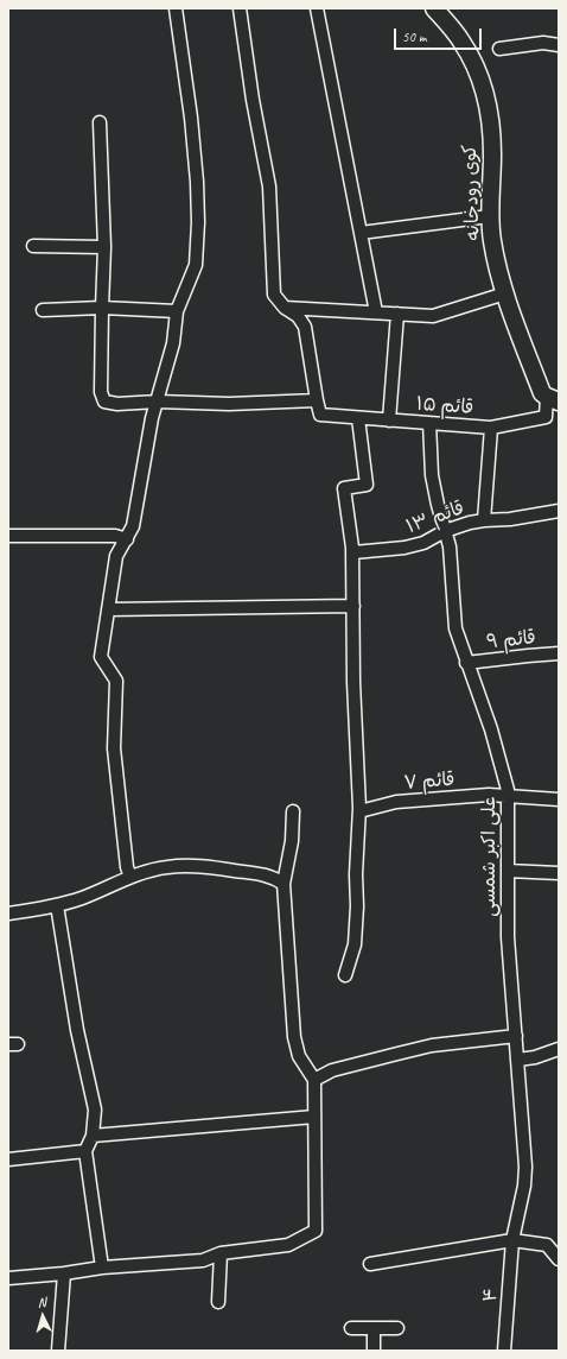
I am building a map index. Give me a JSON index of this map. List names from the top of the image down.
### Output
{
  "streets": {
    "street": [
      "کوی رودخانه",
      "قائم ۱۵",
      "قائم ۱۳",
      "قائم ۹",
      "قائم ۷",
      "علی اکبر شمسی",
      "۴"
    ]
  },
  "crossings": [
    ["کوی رودخانه", "قائم ۱۵"],
    ["قائم ۱۵", "علی اکبر شمسی"],
    ["قائم ۱۳", "علی اکبر شمسی"],
    ["قائم ۹", "علی اکبر شمسی"],
    ["قائم ۷", "علی اکبر شمسی"],
    ["علی اکبر شمسی", "۴"]
  ],
  "scale_bar": "50 m",
  "north": "top"
}
